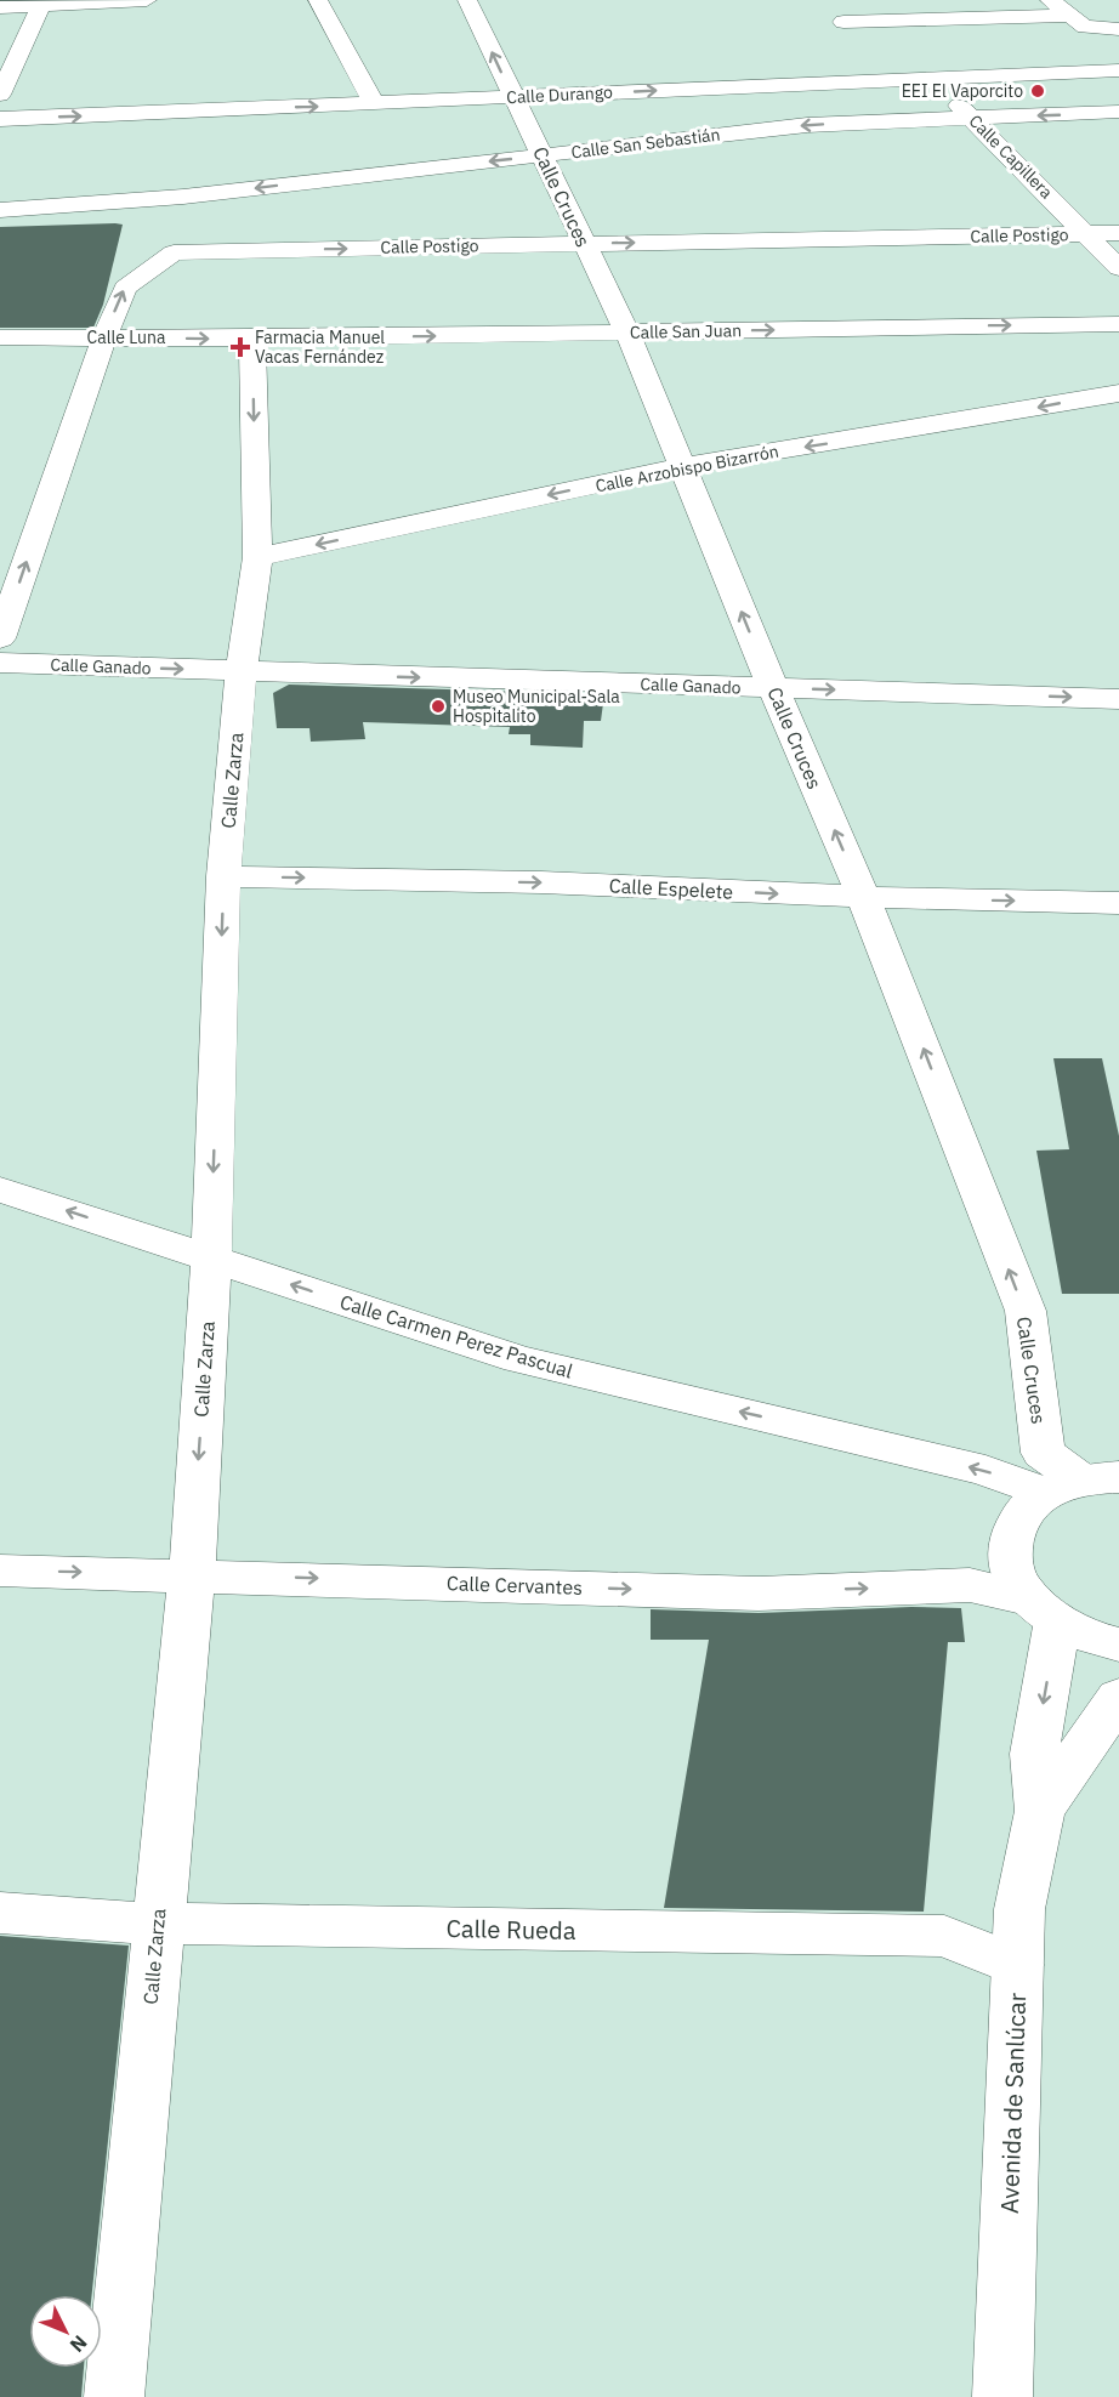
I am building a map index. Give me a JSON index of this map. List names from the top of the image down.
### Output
{
  "streets": {
    "street": [
      "Calle Durango",
      "Calle San Sebastián",
      "Calle Capillera",
      "Calle Cruces",
      "Calle Postigo",
      "Calle San Juan",
      "Calle Luna",
      "Calle Arzobispo Bizarrón",
      "Calle Ganado",
      "Calle Zarza",
      "Calle Espelete",
      "Calle Carmen Perez Pascual",
      "Calle Cervantes",
      "Calle Rueda",
      "Avenida de Sanlúcar"
    ]
  },
  "crossings": [
    ["Calle Durango", "Calle Capillera"],
    ["Calle Durango", "Calle Cruces"],
    ["Calle San Sebastián", "Calle Capillera"],
    ["Calle San Sebastián", "Calle Cruces"],
    ["Calle Capillera", "Calle Postigo"],
    ["Calle Cruces", "Calle Postigo"],
    ["Calle Cruces", "Calle San Juan"],
    ["Calle Cruces", "Calle Arzobispo Bizarrón"],
    ["Calle Cruces", "Calle Ganado"],
    ["Calle Cruces", "Calle Espelete"],
    ["Calle Cruces", "Calle Carmen Perez Pascual"],
    ["Calle Postigo", "Calle Luna"],
    ["Calle San Juan", "Calle Luna"],
    ["Calle San Juan", "Calle Zarza"],
    ["Calle Luna", "Calle Zarza"],
    ["Calle Arzobispo Bizarrón", "Calle Zarza"],
    ["Calle Ganado", "Calle Zarza"],
    ["Calle Zarza", "Calle Espelete"],
    ["Calle Zarza", "Calle Carmen Perez Pascual"],
    ["Calle Zarza", "Calle Cervantes"],
    ["Calle Zarza", "Calle Rueda"],
    ["Calle Rueda", "Avenida de Sanlúcar"]
  ],
  "one_way": [
    "Calle Durango",
    "Calle Cruces",
    "Calle Postigo",
    "Calle Luna",
    "Calle Arzobispo Bizarrón",
    "Calle Ganado",
    "Calle Zarza",
    "Calle Espelete",
    "Calle Carmen Perez Pascual",
    "Calle Cervantes"
  ],
  "places": {
    "other": ["EEI El Vaporcito", "Museo Municipal-Sala Hospitalito"],
    "health": ["Farmacia Manuel Vacas Fernández"]
  },
  "north": "bottom right"
}
